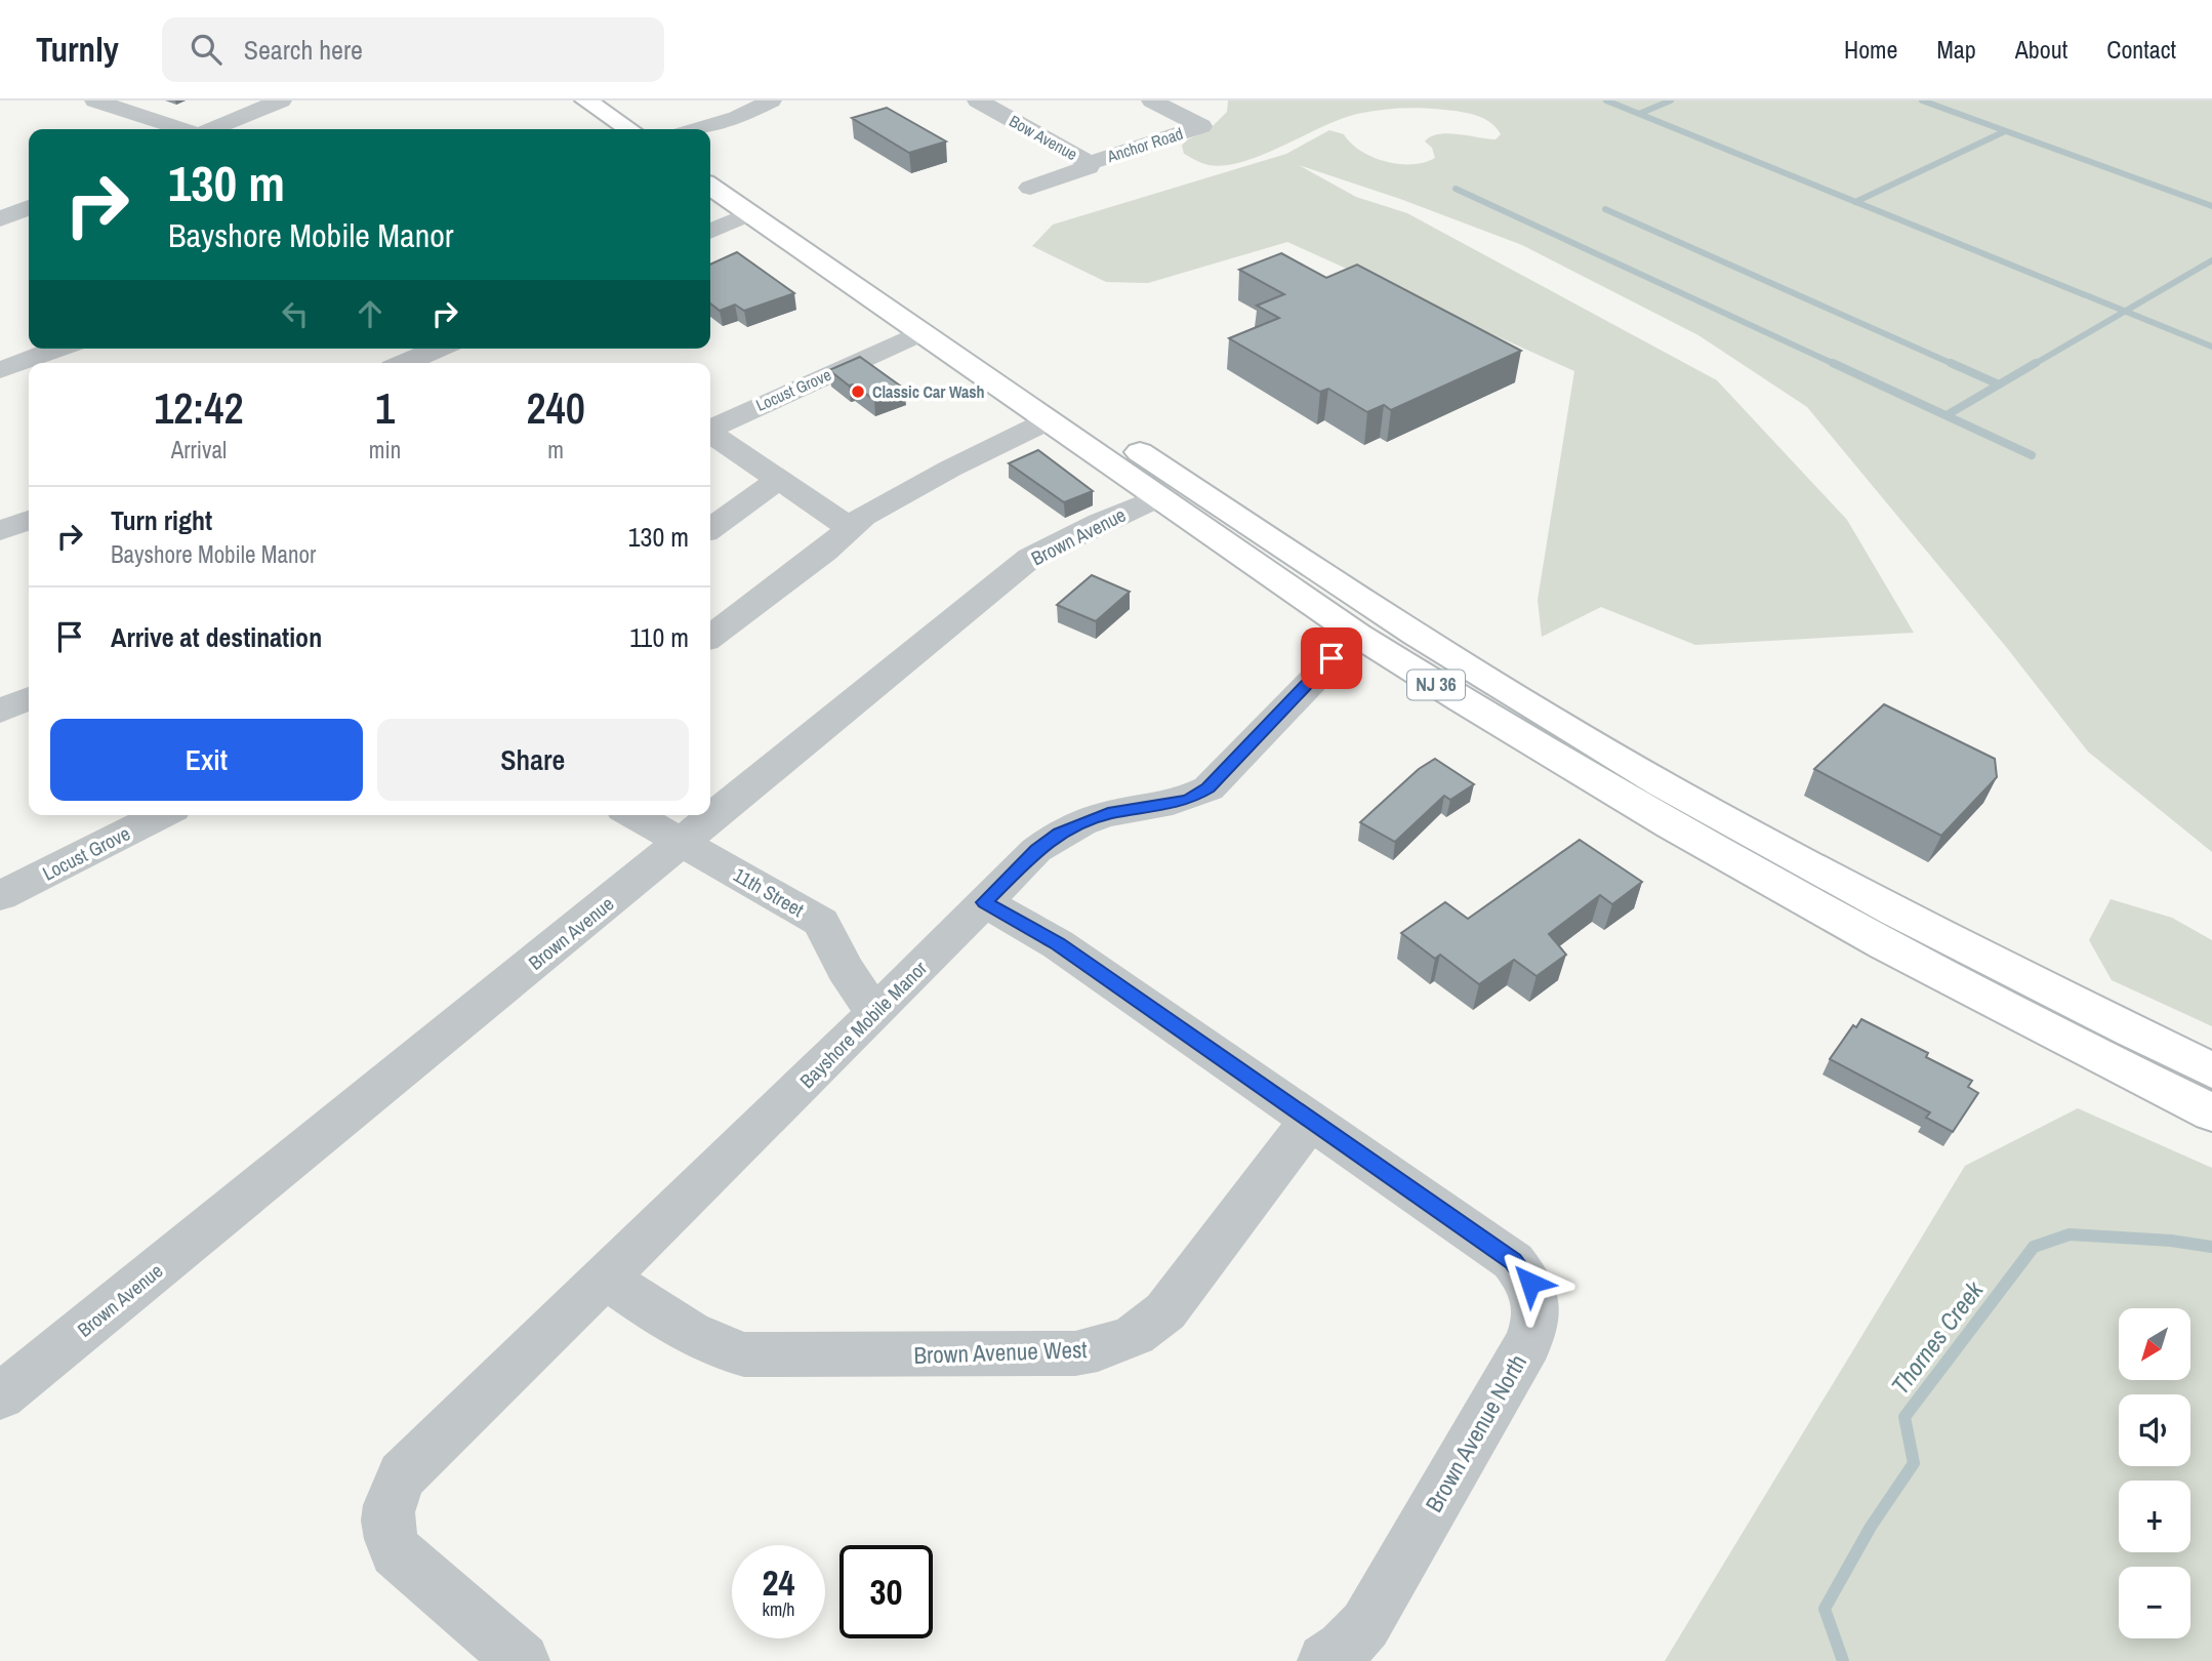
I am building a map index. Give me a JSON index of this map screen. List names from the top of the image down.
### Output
{
  "streets": {
    "highway": ["NJ 36"],
    "street": [
      "Bow Avenue",
      "Anchor Road",
      "Locust Grove",
      "Brown Avenue",
      "11th Street",
      "Bayshore Mobile Manor",
      "Brown Avenue West",
      "Brown Avenue North"
    ]
  },
  "crossings": [
    ["Bow Avenue", "Anchor Road"],
    ["Locust Grove", "NJ 36"],
    ["Brown Avenue", "NJ 36"],
    ["Brown Avenue", "11th Street"],
    ["NJ 36", "Bayshore Mobile Manor"],
    ["11th Street", "Bayshore Mobile Manor"],
    ["Bayshore Mobile Manor", "Brown Avenue West"],
    ["Bayshore Mobile Manor", "Brown Avenue North"],
    ["Brown Avenue West", "Brown Avenue North"]
  ],
  "water": ["Thornes Creek"],
  "places": ["Classic Car Wash"],
  "north": "bottom left",
  "page": {
    "header": "Turnly",
    "search": "Search here",
    "nav": [
      "Home",
      "Map",
      "About",
      "Contact"
    ],
    "turn": ["130 m", "Bayshore Mobile Manor"],
    "eta": [
      "12:42",
      "Arrival",
      "1",
      "min",
      "240",
      "m"
    ],
    "list": [
      {
        "name": "Turn right",
        "note": "Bayshore Mobile Manor",
        "value": "130 m"
      },
      {
        "name": "Arrive at destination",
        "value": "110 m"
      }
    ],
    "buttons": ["Exit", "Share"],
    "map_buttons": ["+", "−"],
    "speed": "24 km/h",
    "limit": "30"
  }
}
